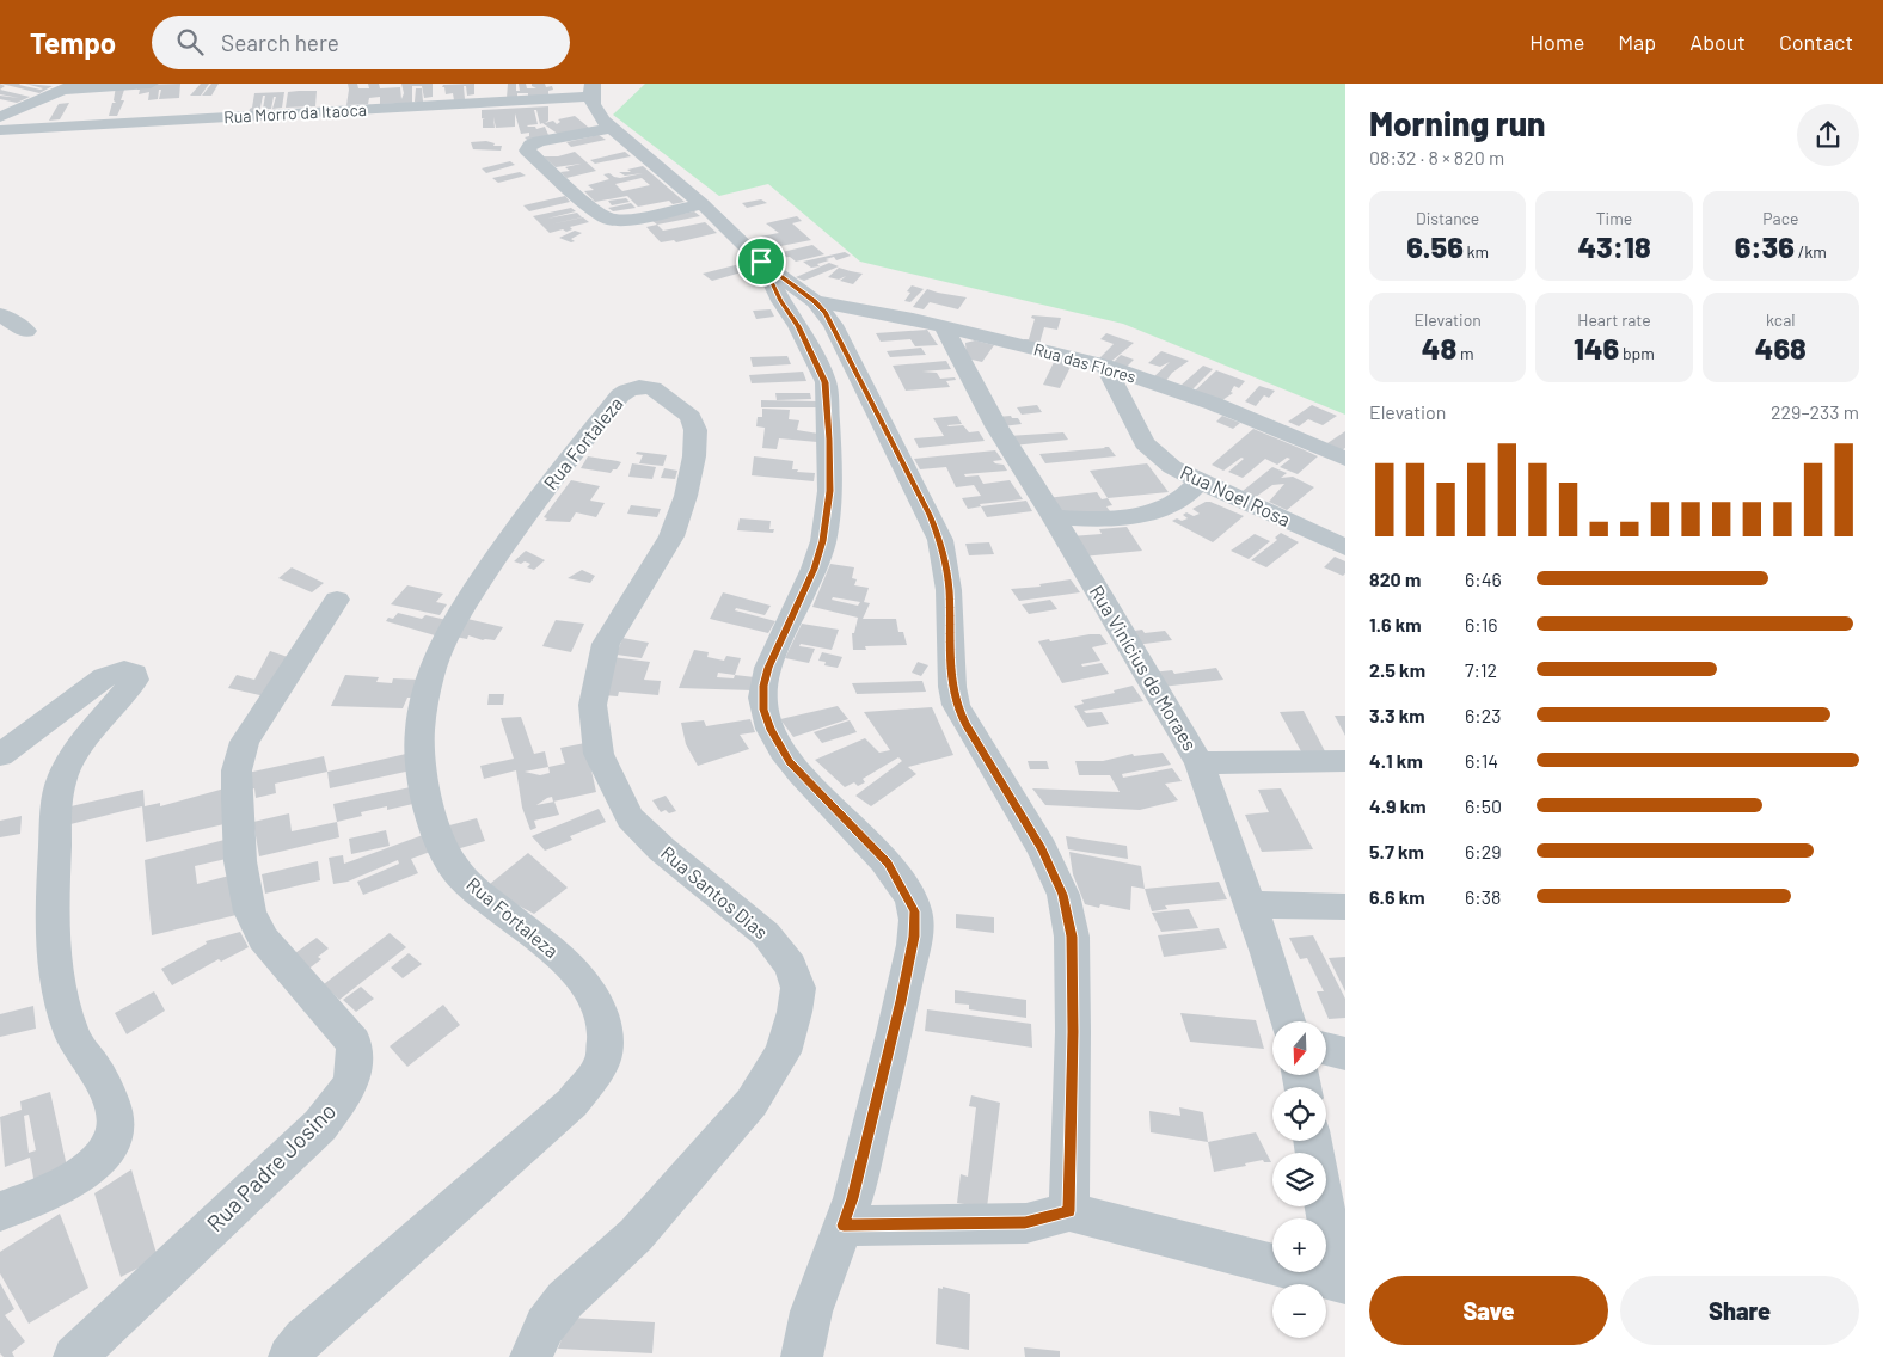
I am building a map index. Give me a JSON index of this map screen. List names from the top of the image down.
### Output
{
  "streets": {
    "street": [
      "Rua Morro da Itaoca",
      "Rua das Flores",
      "Rua Fortaleza",
      "Rua Noel Rosa",
      "Rua Vinícius de Moraes",
      "Rua Santos Dias",
      "Rua Padre Josino"
    ]
  },
  "crossings": [
    ["Rua das Flores", "Rua Noel Rosa"],
    ["Rua das Flores", "Rua Vinícius de Moraes"],
    ["Rua Fortaleza", "Rua Santos Dias"]
  ],
  "north": "bottom",
  "page": {
    "header": "Tempo",
    "search": "Search here",
    "nav": [
      "Home",
      "Map",
      "About",
      "Contact"
    ],
    "heading": ["Morning run", "08:32 · 8 × 820 m"],
    "stats": [
      ["Distance", "6.56 km"],
      ["Time", "43:18"],
      ["Pace", "6:36 /km"],
      ["Elevation", "48 m"],
      ["Heart rate", "146 bpm"],
      ["kcal", "468"]
    ],
    "chart": ["Elevation", "229–233 m"],
    "list": [
      {
        "name": "820 m",
        "note": "6:46"
      },
      {
        "name": "1.6 km",
        "note": "6:16"
      },
      {
        "name": "2.5 km",
        "note": "7:12"
      },
      {
        "name": "3.3 km",
        "note": "6:23"
      },
      {
        "name": "4.1 km",
        "note": "6:14"
      },
      {
        "name": "4.9 km",
        "note": "6:50"
      },
      {
        "name": "5.7 km",
        "note": "6:29"
      },
      {
        "name": "6.6 km",
        "note": "6:38"
      }
    ],
    "map_buttons": ["+", "−"],
    "buttons": ["Save", "Share"]
  }
}
